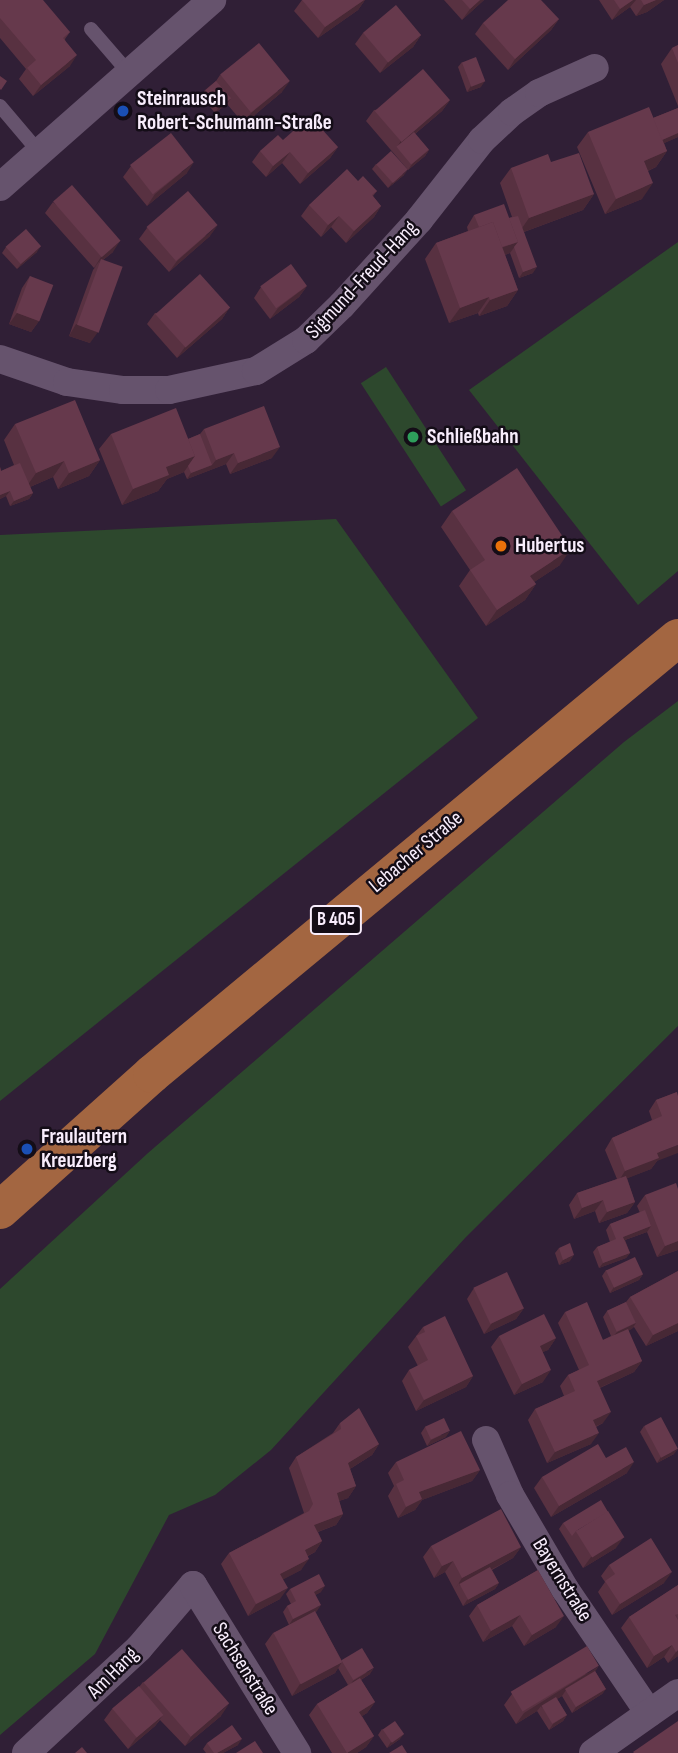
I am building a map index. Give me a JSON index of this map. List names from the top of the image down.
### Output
{
  "streets": {
    "main road": ["Lebacher Straße", "B 405"],
    "street": [
      "Sigmund-Freud-Hang",
      "Bayernstraße",
      "Sachsenstraße",
      "Am Hang"
    ]
  },
  "crossings": [
    ["Sachsenstraße", "Am Hang"]
  ],
  "places": [
    "Steinrausch Robert-Schumann-Straße",
    "Schließbahn",
    "Hubertus",
    "Fraulautern Kreuzberg"
  ]
}
